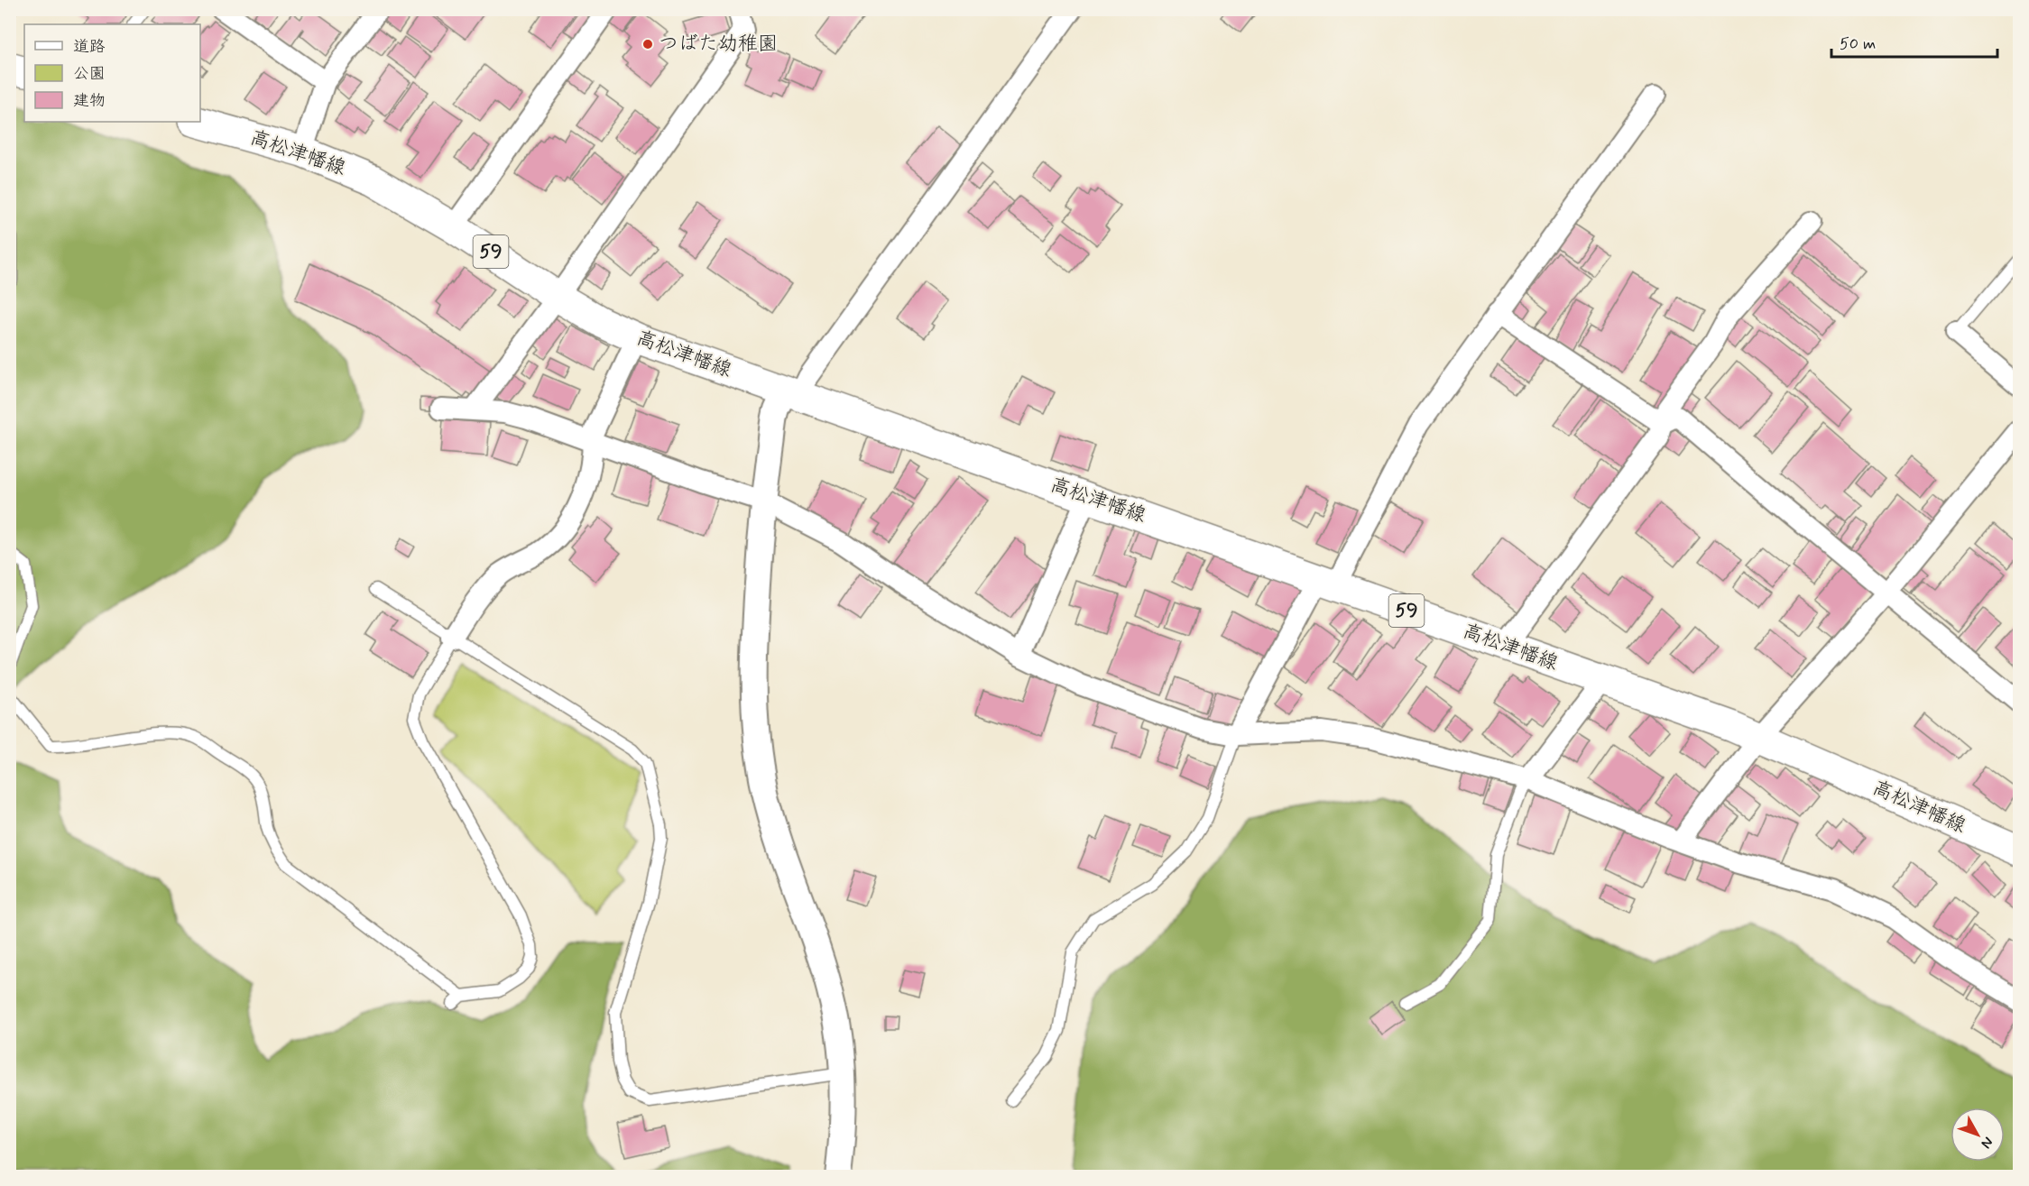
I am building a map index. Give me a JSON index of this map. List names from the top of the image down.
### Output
{
  "streets": {
    "main road": ["高松津幡線", "59"]
  },
  "places": ["つばた幼稚園"],
  "legend": ["道路", "公園", "建物"],
  "scale_bar": "50 m",
  "north": "bottom right"
}
